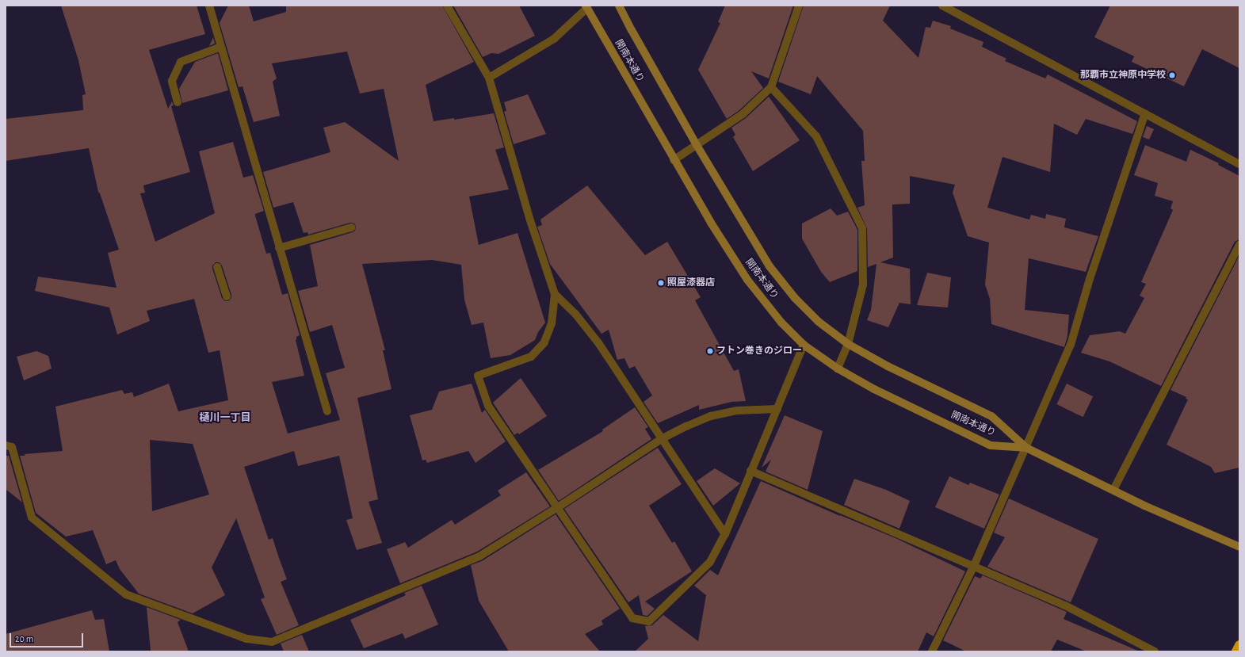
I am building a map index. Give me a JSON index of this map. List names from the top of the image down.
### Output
{
  "streets": {
    "main road": ["開南本通り"]
  },
  "districts": ["樋川一丁目"],
  "places": ["那覇市立神原中学校", "照屋漆器店", "フトン巻きのジロー"],
  "scale_bar": "20 m"
}
